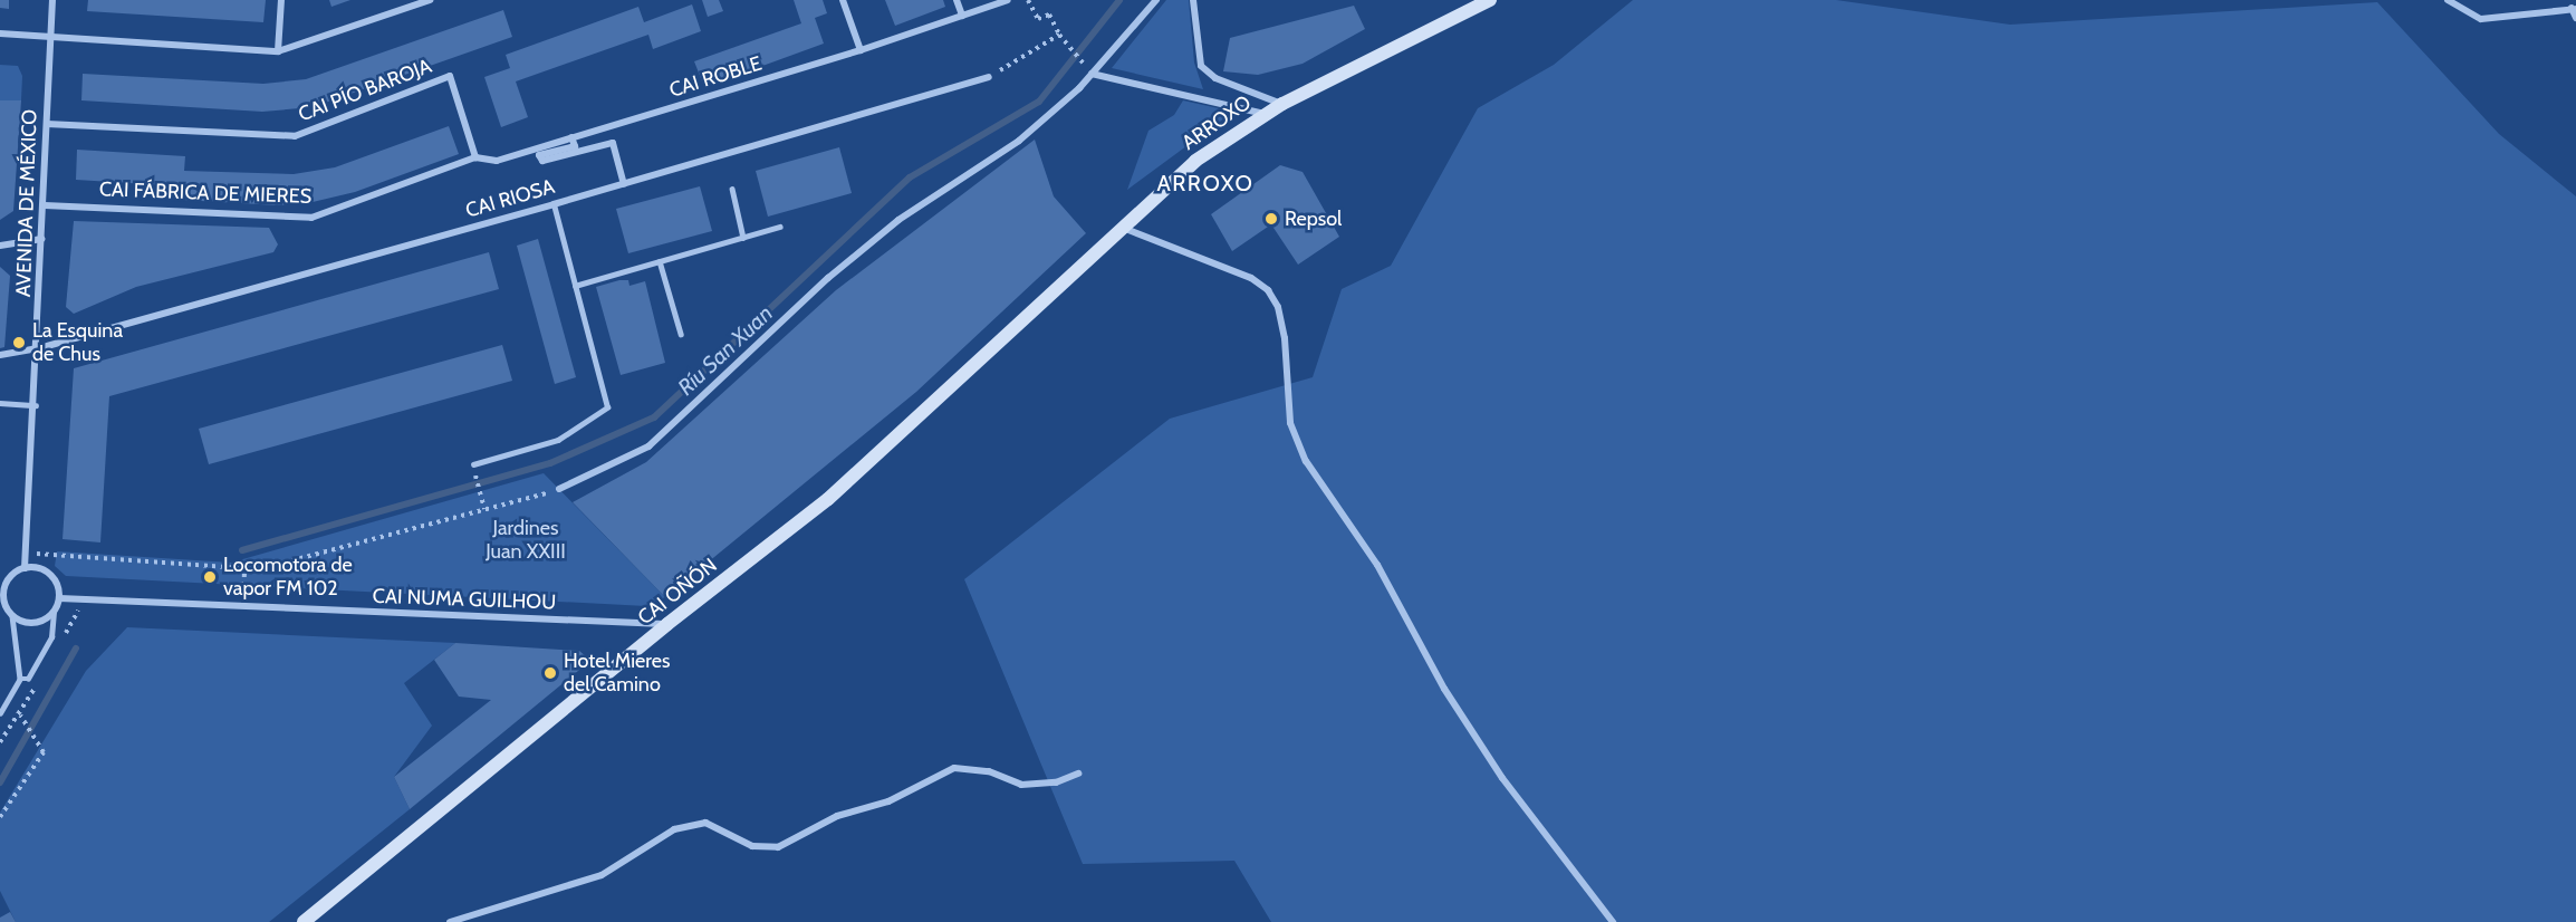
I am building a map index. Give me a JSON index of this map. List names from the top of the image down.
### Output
{
  "streets": {
    "street": [
      "CAI ROBLE",
      "CAI PÍO BAROJA",
      "ARROXO",
      "CAI FÁBRICA DE MIERES",
      "CAI RIOSA",
      "AVENIDA DE MÉXICO",
      "CAI OÑÓN",
      "CAI NUMA GUILHOU"
    ]
  },
  "crossings": [
    ["CAI ROBLE", "CAI PÍO BAROJA"],
    ["CAI ROBLE", "CAI FÁBRICA DE MIERES"],
    ["CAI PÍO BAROJA", "CAI FÁBRICA DE MIERES"],
    ["CAI PÍO BAROJA", "AVENIDA DE MÉXICO"],
    ["ARROXO", "CAI OÑÓN"],
    ["CAI FÁBRICA DE MIERES", "AVENIDA DE MÉXICO"],
    ["CAI RIOSA", "AVENIDA DE MÉXICO"],
    ["AVENIDA DE MÉXICO", "CAI NUMA GUILHOU"],
    ["CAI OÑÓN", "CAI NUMA GUILHOU"]
  ],
  "districts": ["ARROXO"],
  "water": ["Ríu San Xuan"],
  "parks": ["Jardines Juan XXIII"],
  "places": [
    "Repsol",
    "La Esquina de Chus",
    "Locomotora de vapor FM 102",
    "Hotel Mieres del Camino"
  ]
}
